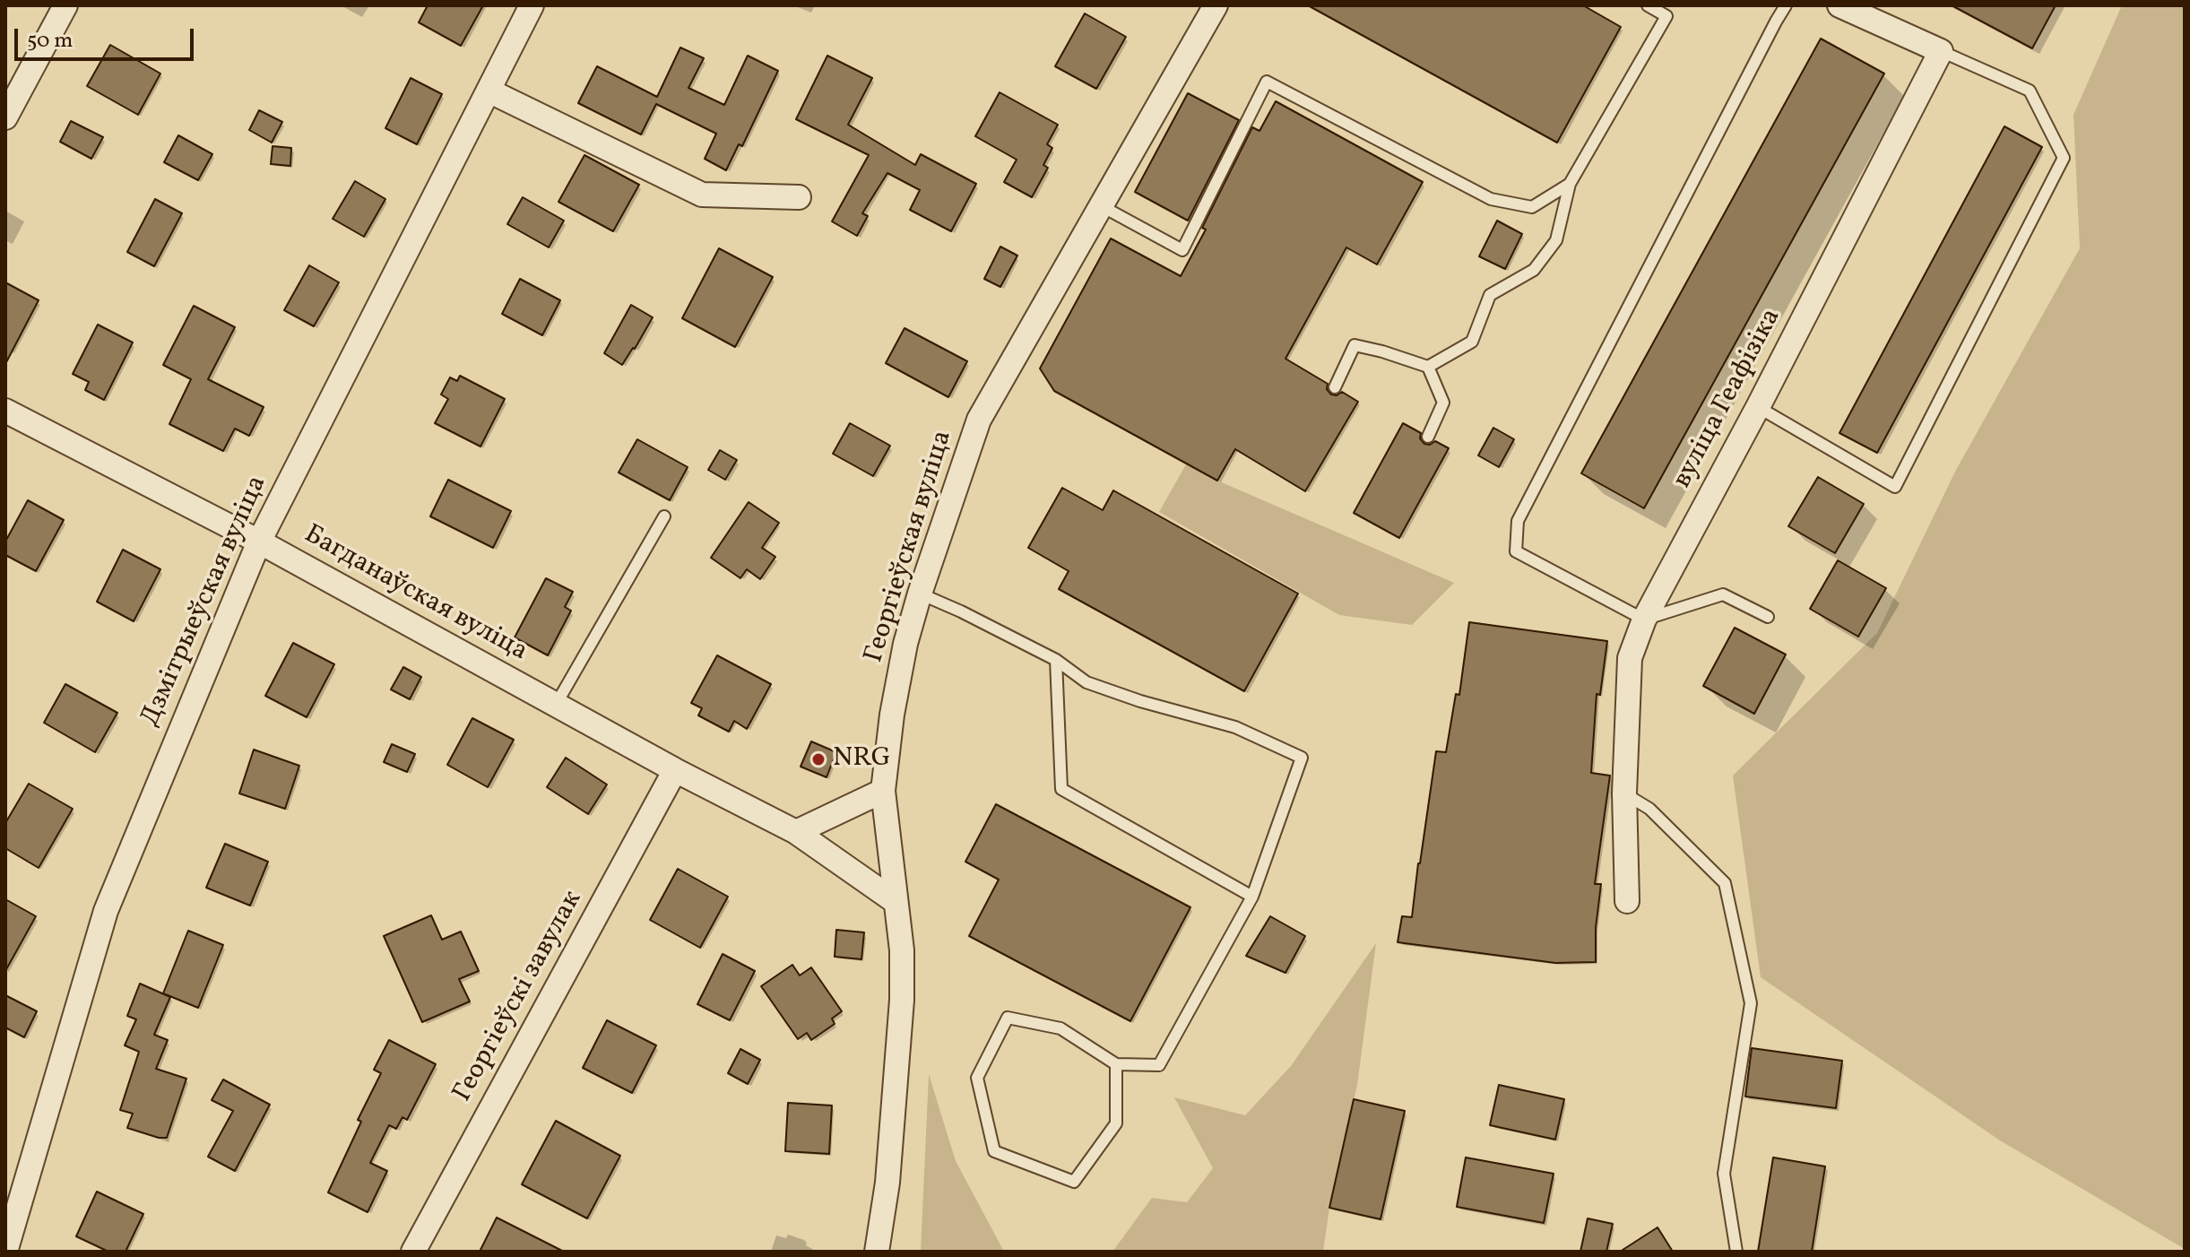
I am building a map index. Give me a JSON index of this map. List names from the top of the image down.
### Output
{
  "streets": {
    "street": [
      "вуліца Геафізіка",
      "Георгіеўская вуліца",
      "Багданаўская вуліца",
      "Дзмітрыеўская вуліца",
      "Георгіеўскі завулак"
    ]
  },
  "crossings": [
    ["Георгіеўская вуліца", "Багданаўская вуліца"],
    ["Багданаўская вуліца", "Дзмітрыеўская вуліца"],
    ["Багданаўская вуліца", "Георгіеўскі завулак"]
  ],
  "places": ["NRG"],
  "scale_bar": "50 m"
}
